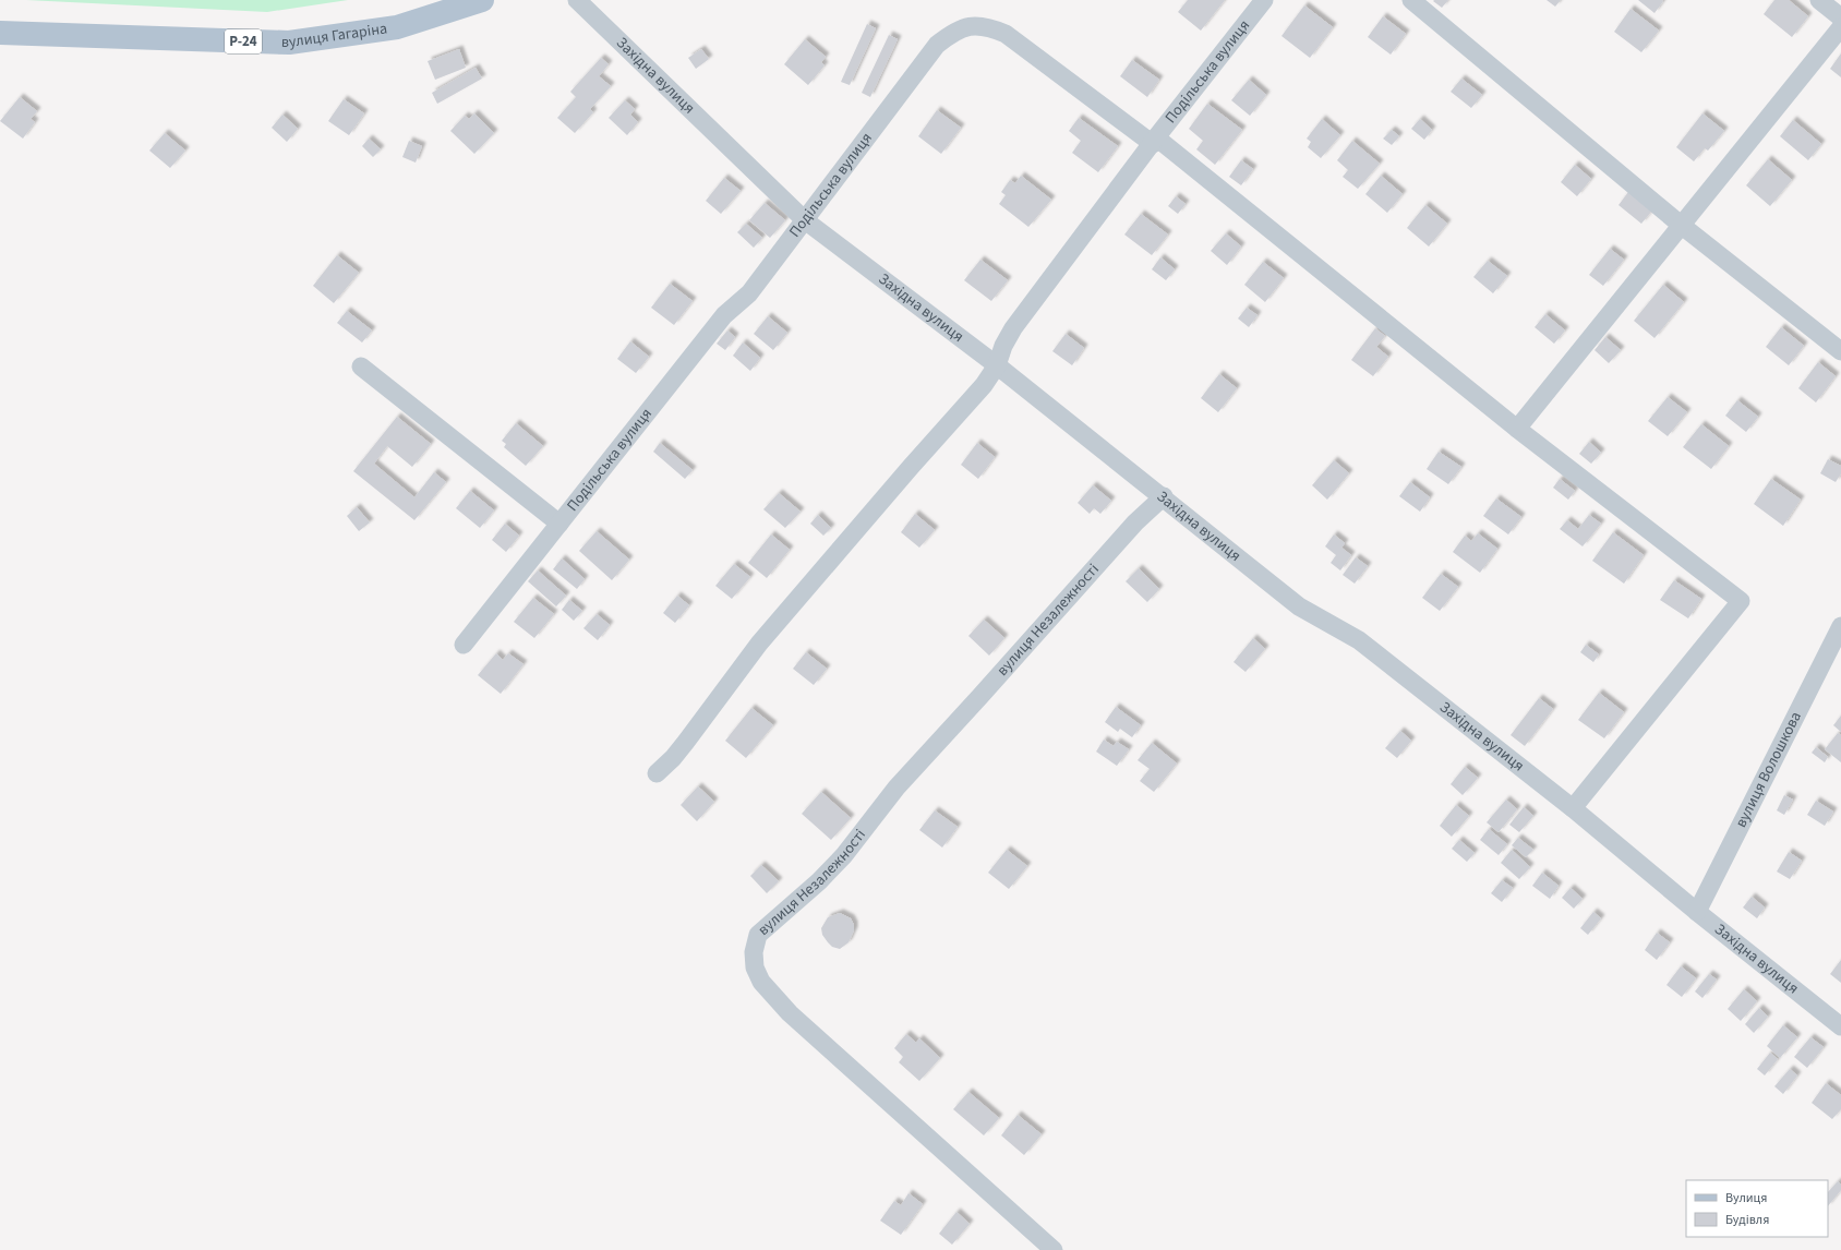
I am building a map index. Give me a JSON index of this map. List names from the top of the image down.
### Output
{
  "streets": {
    "main road": ["вулиця Гагаріна", "Р-24"],
    "street": [
      "Подільська вулиця",
      "Західна вулиця",
      "вулиця Незалежності",
      "вулиця Волошкова"
    ]
  },
  "crossings": [
    ["Подільська вулиця", "Західна вулиця"],
    ["Західна вулиця", "вулиця Незалежності"],
    ["Західна вулиця", "вулиця Волошкова"]
  ],
  "legend": ["Вулиця", "Будівля"]
}
